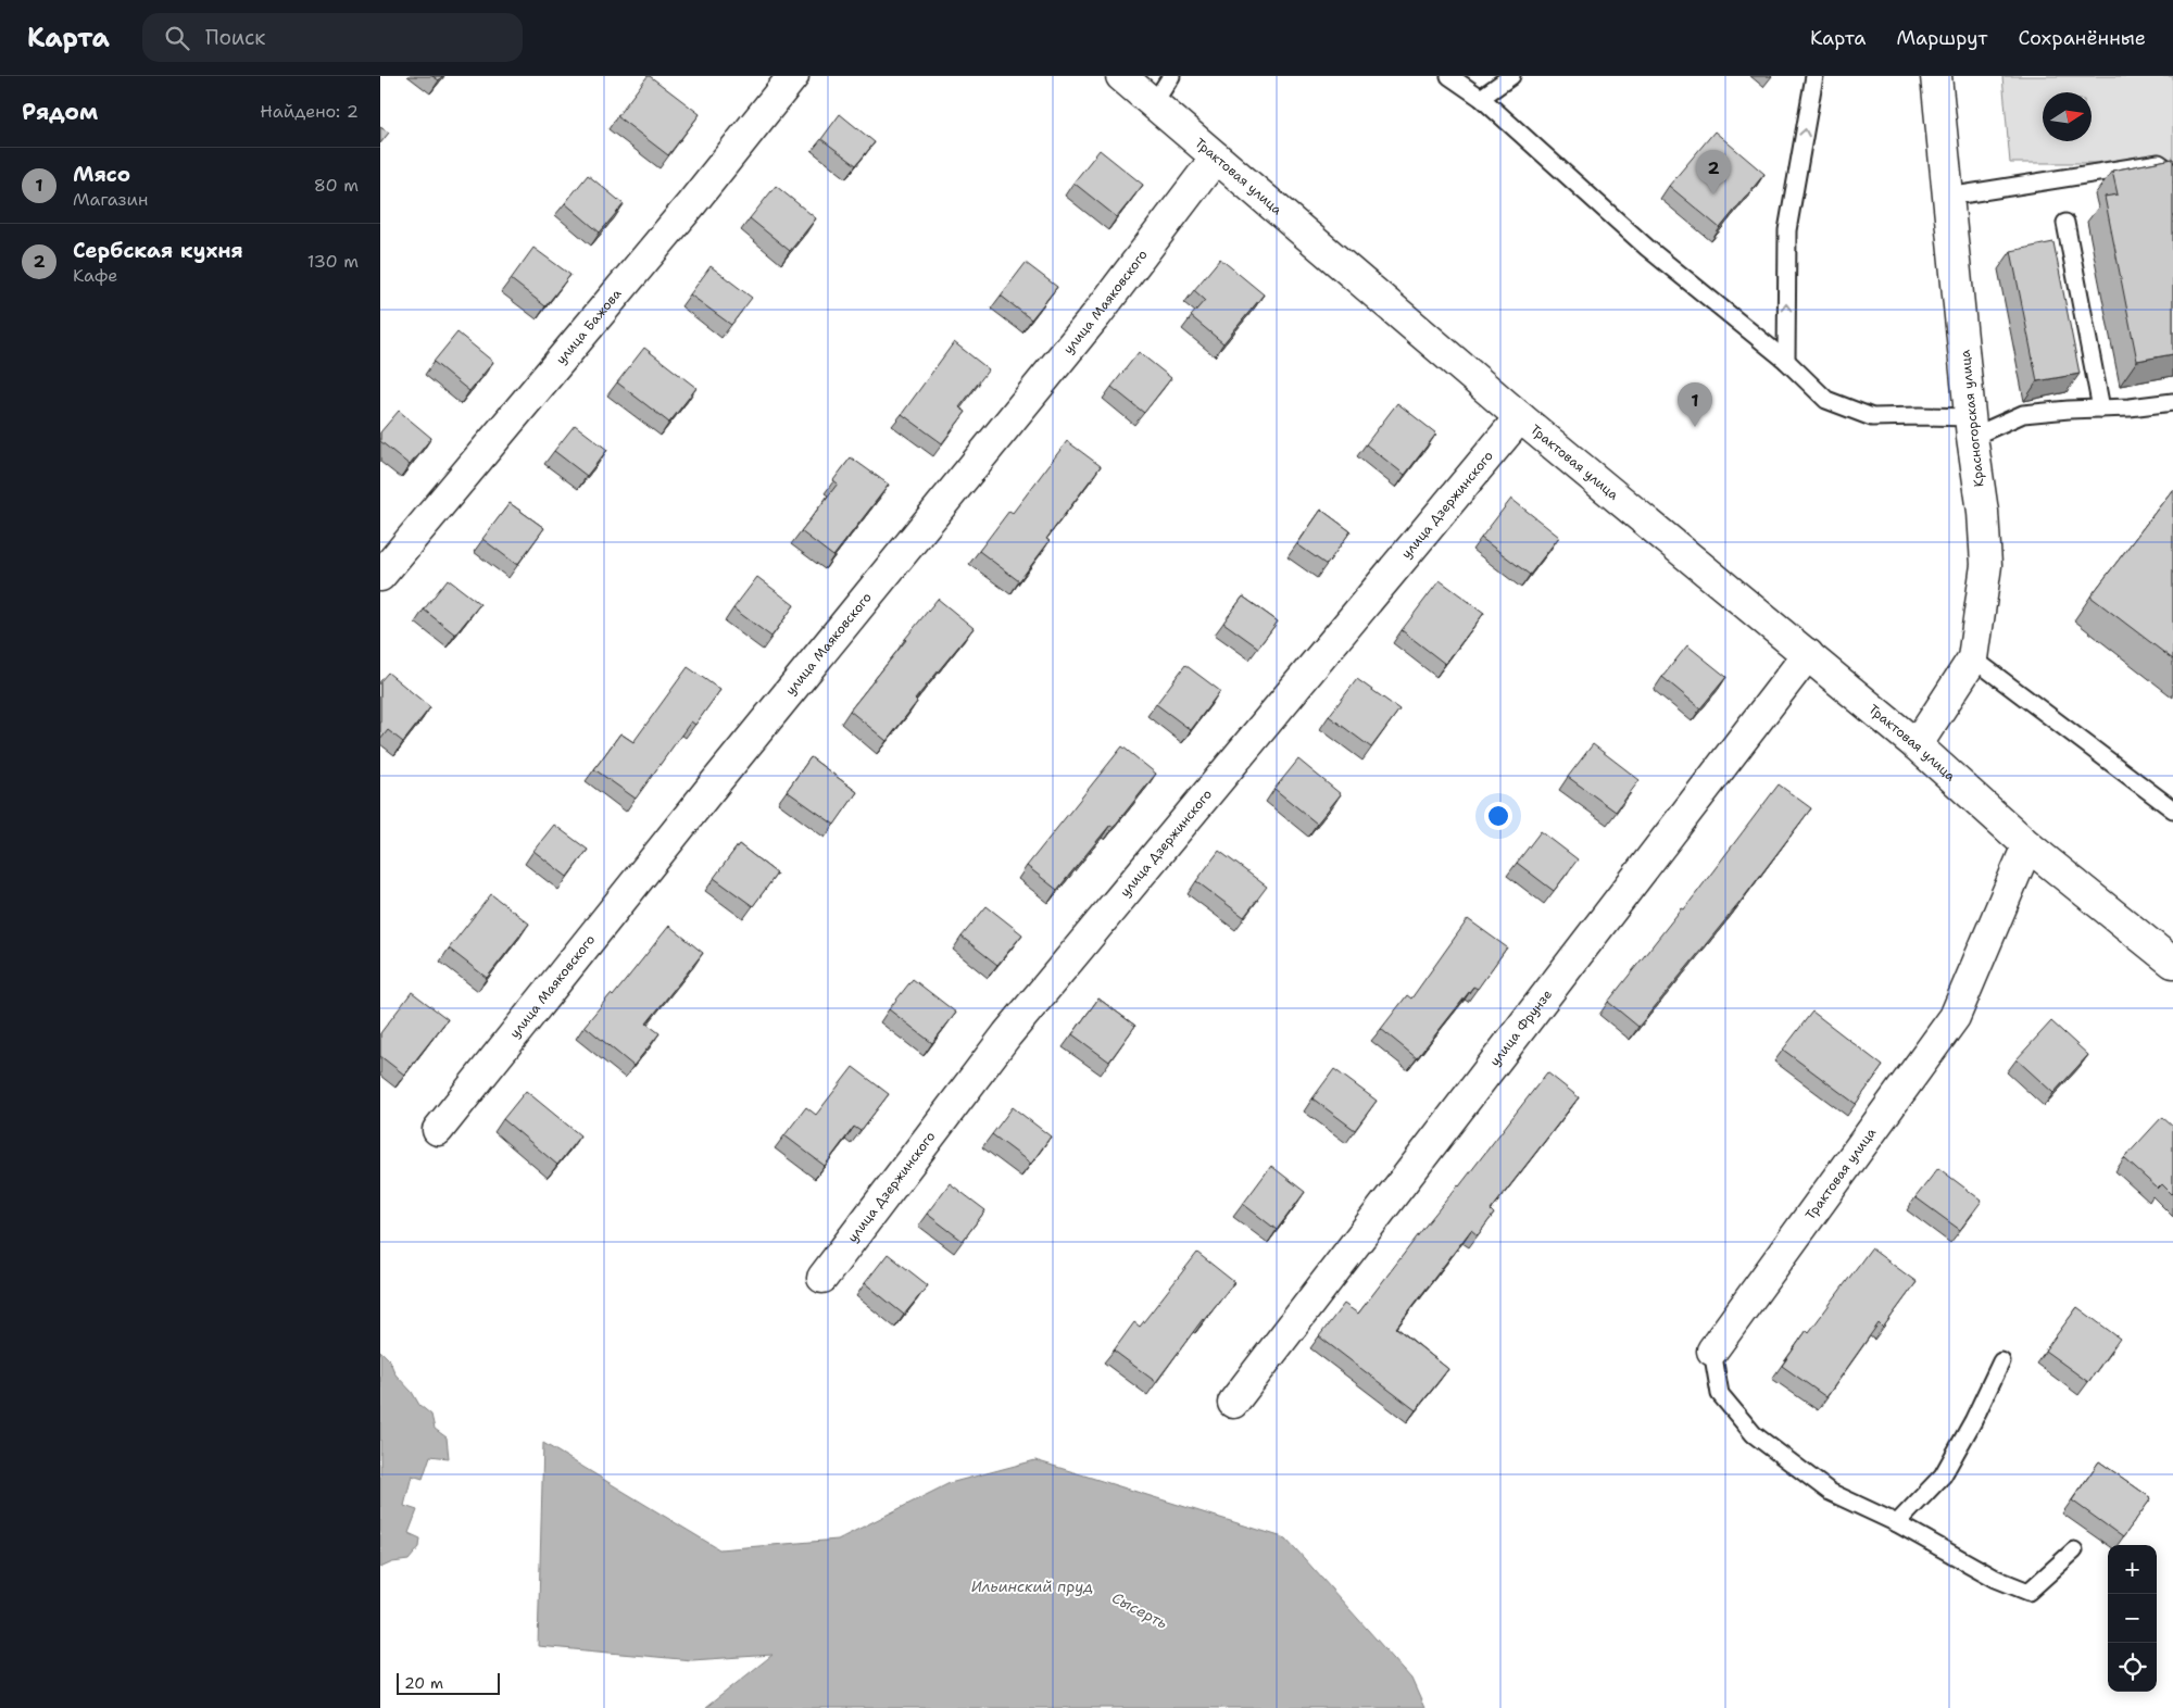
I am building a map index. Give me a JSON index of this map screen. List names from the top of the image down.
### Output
{
  "streets": {
    "street": [
      "Трактовая улица",
      "улица Маяковского",
      "улица Бажова",
      "Красногорская улица",
      "улица Дзержинского",
      "улица Фрунзе"
    ]
  },
  "crossings": [
    ["Трактовая улица", "улица Маяковского"],
    ["Трактовая улица", "Красногорская улица"],
    ["Трактовая улица", "улица Дзержинского"],
    ["Трактовая улица", "улица Фрунзе"]
  ],
  "water": ["Ильинский пруд", "Сысерть"],
  "scale_bar": "20 m",
  "north": "right",
  "page": {
    "header": "Карта",
    "search": "Поиск",
    "nav": ["Карта", "Маршрут", "Сохранённые"],
    "heading": ["Рядом", "Найдено: 2"],
    "list": [
      {
        "mark": "1",
        "name": "Мясо",
        "note": "Магазин",
        "value": "80 m"
      },
      {
        "mark": "2",
        "name": "Сербская кухня",
        "note": "Кафе",
        "value": "130 m"
      }
    ],
    "pins": ["2", "1"],
    "map_buttons": ["+", "−"],
    "scale": "20 m"
  }
}
